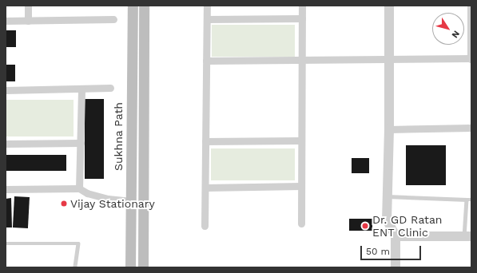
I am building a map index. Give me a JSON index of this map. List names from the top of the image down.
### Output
{
  "streets": {
    "main road": ["Sukhna Path"]
  },
  "places": ["Vijay Stationary", "Dr. GD Ratan ENT Clinic"],
  "scale_bar": "50 m",
  "north": "bottom right"
}
